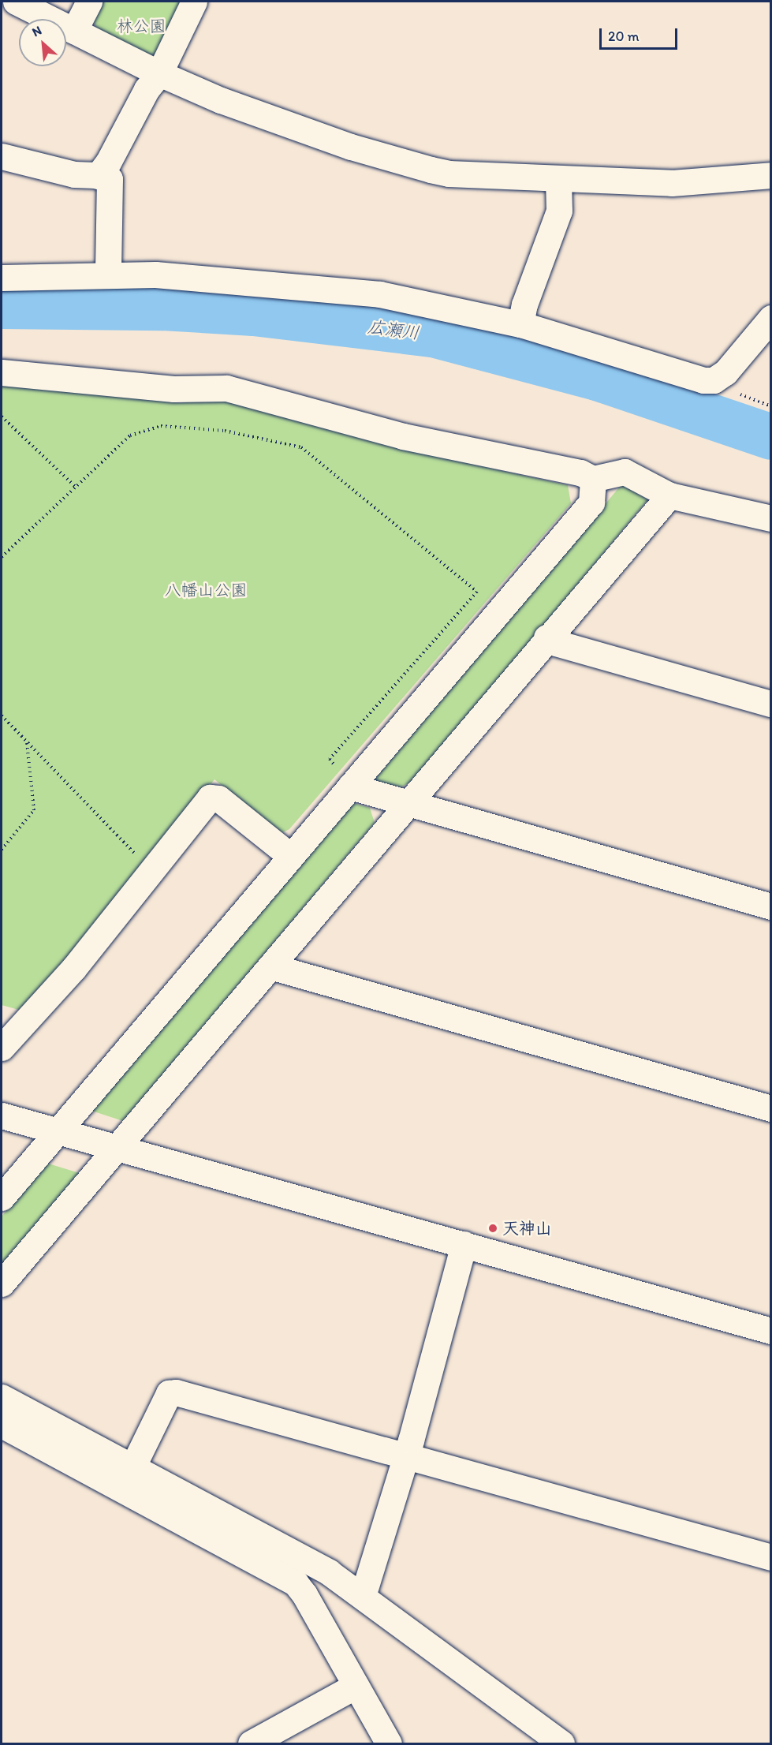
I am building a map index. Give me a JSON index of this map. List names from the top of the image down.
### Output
{
  "water": ["広瀬川"],
  "parks": ["林公園", "八幡山公園"],
  "places": ["天神山"],
  "scale_bar": "20 m",
  "north": "top left"
}
